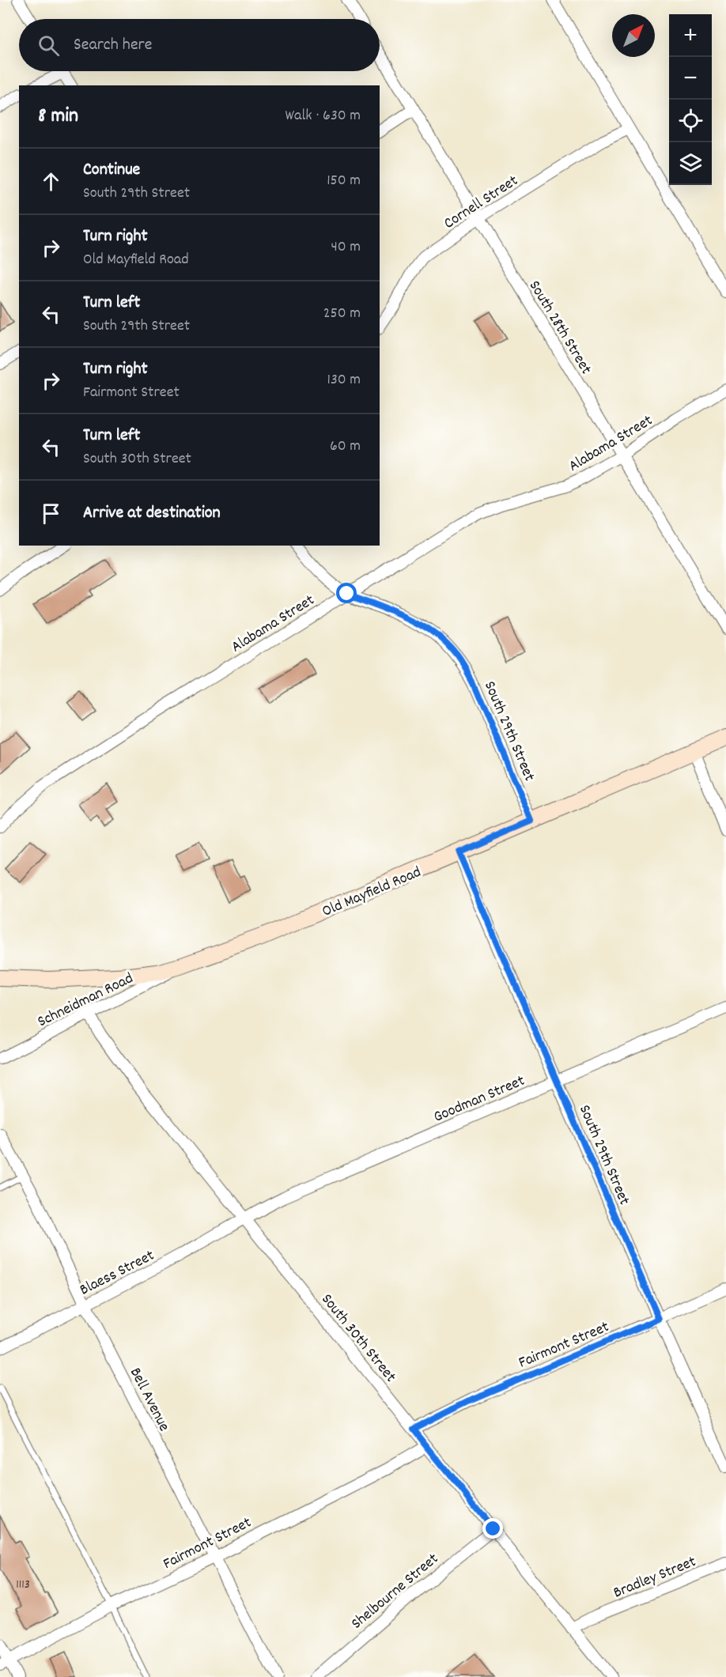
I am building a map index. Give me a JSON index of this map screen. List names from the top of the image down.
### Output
{
  "streets": {
    "main road": ["Old Mayfield Road"],
    "street": [
      "Cornell Street",
      "South 28th Street",
      "Alabama Street",
      "South 29th Street",
      "Schneidman Road",
      "Goodman Street",
      "Blaess Street",
      "South 30th Street",
      "Fairmont Street",
      "Bell Avenue",
      "Bradley Street",
      "Shelbourne Street"
    ]
  },
  "crossings": [
    ["Cornell Street", "South 28th Street"],
    ["South 28th Street", "Alabama Street"],
    ["Alabama Street", "South 29th Street"],
    ["South 29th Street", "Old Mayfield Road"],
    ["South 29th Street", "Goodman Street"],
    ["South 29th Street", "Fairmont Street"],
    ["Old Mayfield Road", "Schneidman Road"],
    ["Schneidman Road", "South 30th Street"],
    ["Goodman Street", "Blaess Street"],
    ["Goodman Street", "South 30th Street"],
    ["Blaess Street", "South 30th Street"],
    ["Blaess Street", "Bell Avenue"],
    ["South 30th Street", "Fairmont Street"],
    ["South 30th Street", "Bradley Street"],
    ["South 30th Street", "Shelbourne Street"],
    ["Fairmont Street", "Bell Avenue"]
  ],
  "house_numbers": ["1113"],
  "north": "top right",
  "page": {
    "map_buttons": ["+", "−"],
    "search": "Search here",
    "heading": ["8 min", "Walk · 630 m"],
    "list": [
      ["Continue", "South 29th Street", "150 m"],
      ["Turn right", "Old Mayfield Road", "40 m"],
      ["Turn left", "South 29th Street", "250 m"],
      ["Turn right", "Fairmont Street", "130 m"],
      ["Turn left", "South 30th Street", "60 m"],
      "Arrive at destination"
    ]
  }
}
